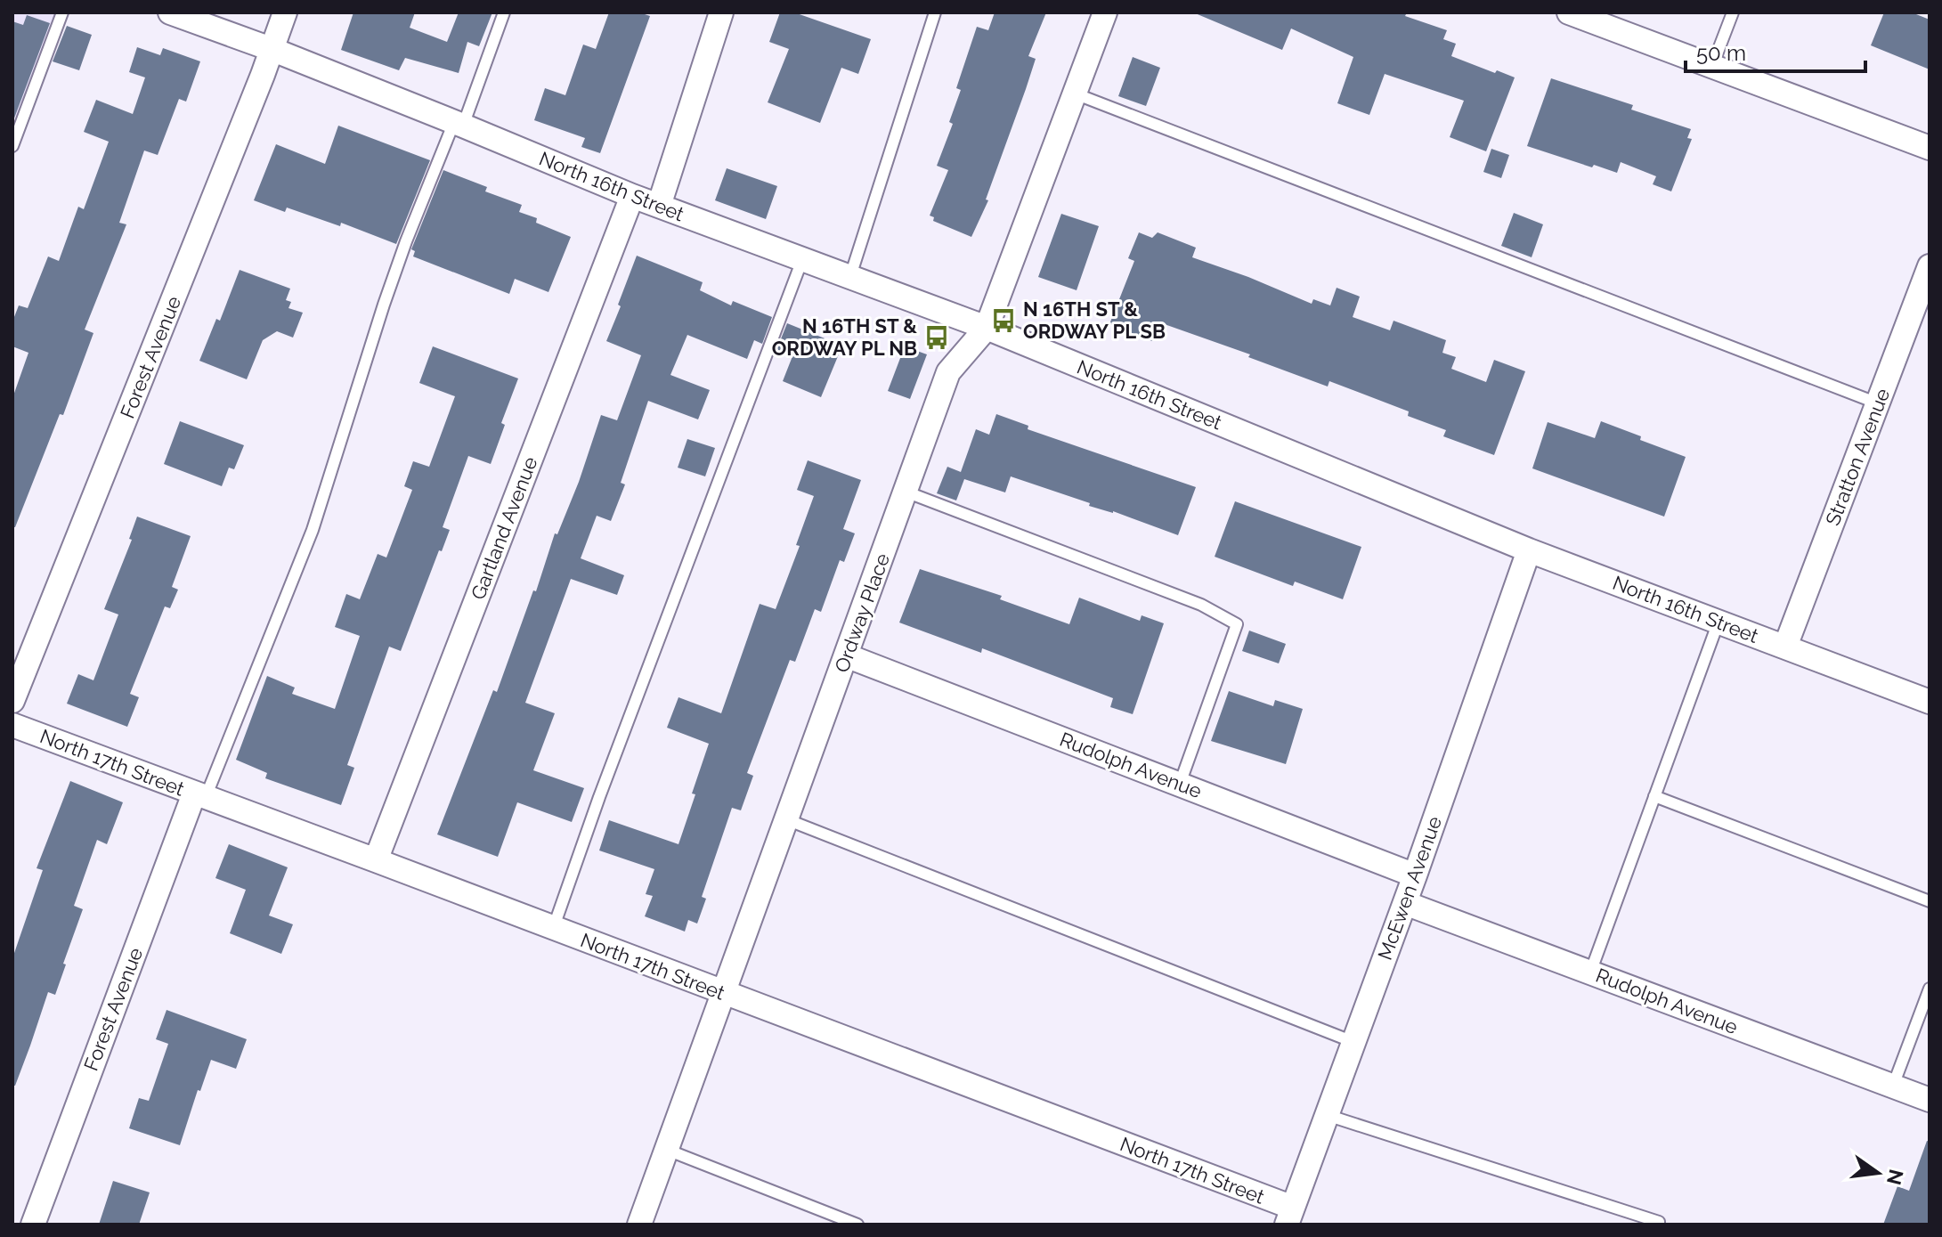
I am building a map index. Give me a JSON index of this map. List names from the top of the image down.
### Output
{
  "streets": {
    "street": [
      "North 16th Street",
      "Forest Avenue",
      "Stratton Avenue",
      "Gartland Avenue",
      "Ordway Place",
      "North 17th Street",
      "Rudolph Avenue",
      "McEwen Avenue"
    ]
  },
  "crossings": [
    ["North 16th Street", "Forest Avenue"],
    ["North 16th Street", "Stratton Avenue"],
    ["North 16th Street", "Gartland Avenue"],
    ["North 16th Street", "Ordway Place"],
    ["North 16th Street", "McEwen Avenue"],
    ["Forest Avenue", "North 17th Street"],
    ["Gartland Avenue", "North 17th Street"],
    ["Ordway Place", "North 17th Street"],
    ["Ordway Place", "Rudolph Avenue"],
    ["North 17th Street", "McEwen Avenue"],
    ["Rudolph Avenue", "McEwen Avenue"]
  ],
  "places": {
    "bus stop": ["N 16TH ST & ORDWAY PL SB", "N 16TH ST & ORDWAY PL NB"]
  },
  "scale_bar": "50 m",
  "north": "right"
}
